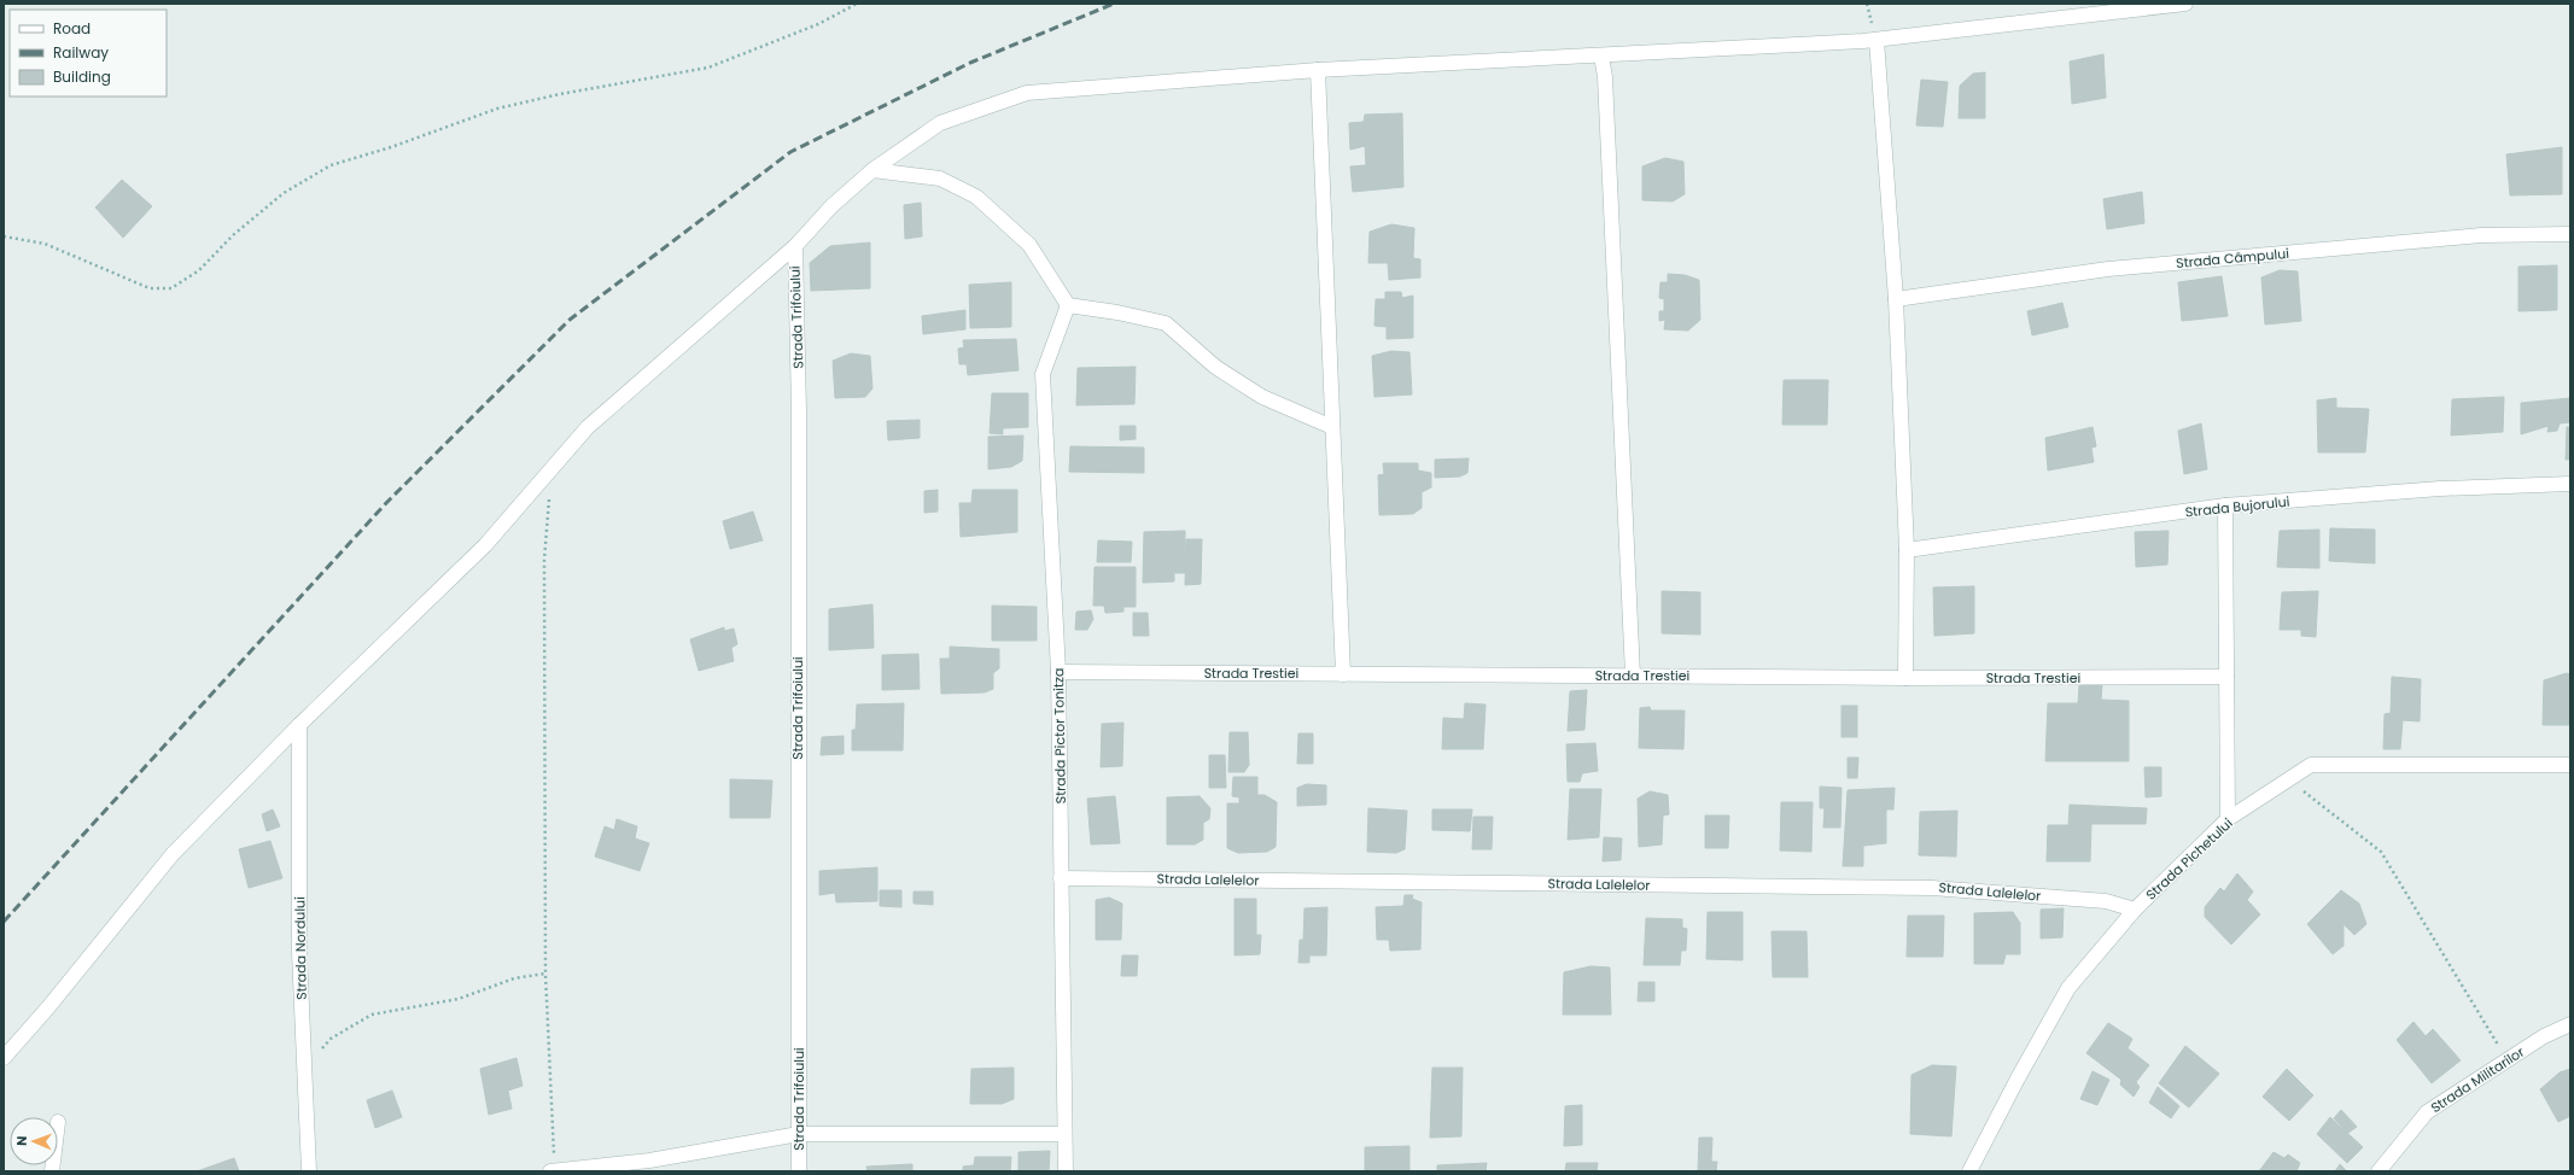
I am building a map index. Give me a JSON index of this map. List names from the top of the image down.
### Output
{
  "streets": {
    "street": [
      "Strada Câmpului",
      "Strada Trifoiului",
      "Strada Bujorului",
      "Strada Trestiei",
      "Strada Pictor Tonitza",
      "Strada Pichetului",
      "Strada Lalelelor",
      "Strada Nordului",
      "Strada Militarilor"
    ]
  },
  "crossings": [
    ["Strada Trestiei", "Strada Pictor Tonitza"],
    ["Strada Pictor Tonitza", "Strada Lalelelor"],
    ["Strada Pichetului", "Strada Lalelelor"]
  ],
  "legend": ["Road", "Railway", "Building"],
  "north": "left"
}
